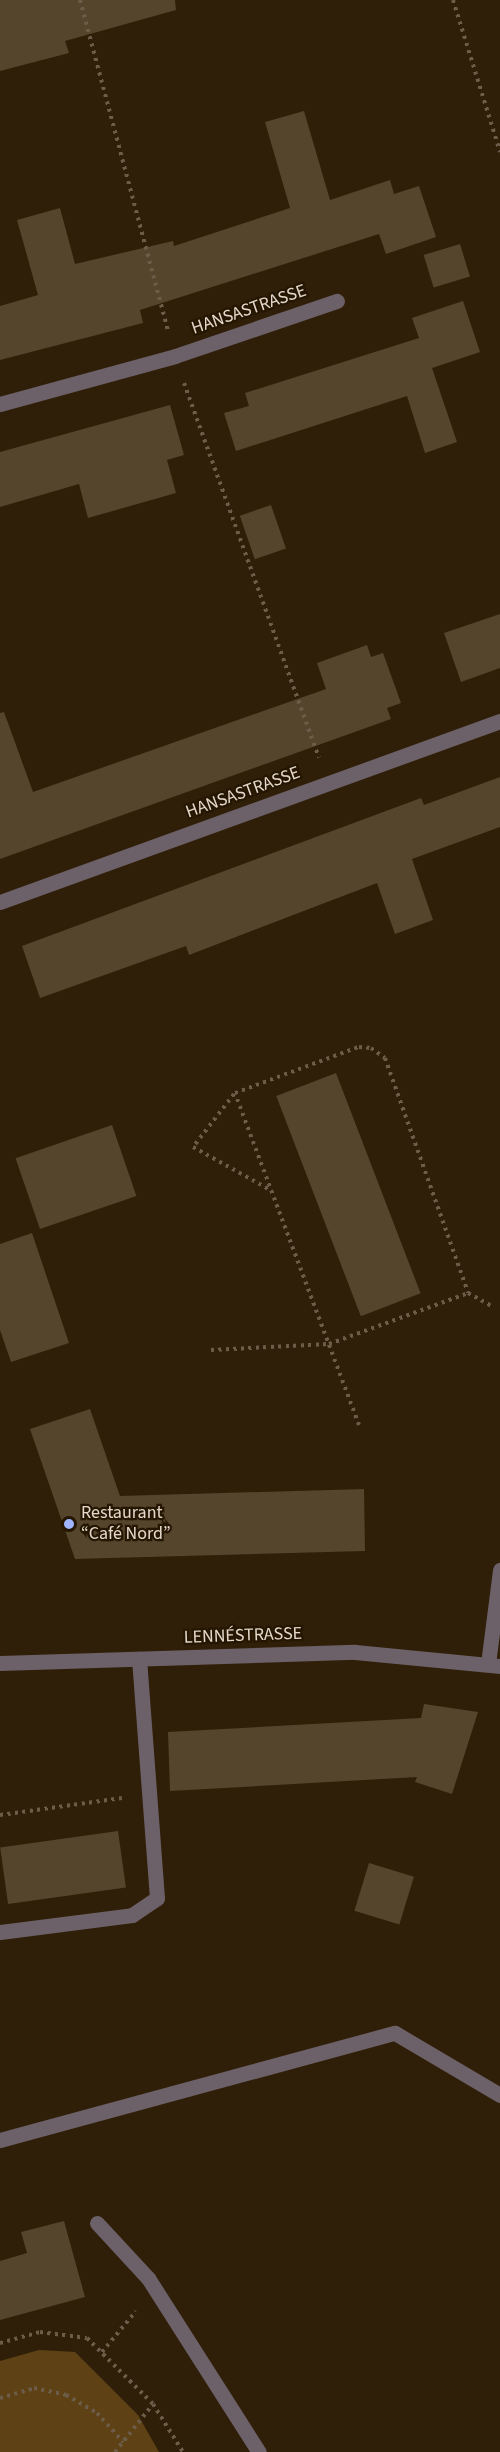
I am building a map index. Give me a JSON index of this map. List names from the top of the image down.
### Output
{
  "streets": {
    "street": ["HANSASTRASSE", "LENNÉSTRASSE"]
  },
  "places": ["Restaurant “Café Nord”"]
}
